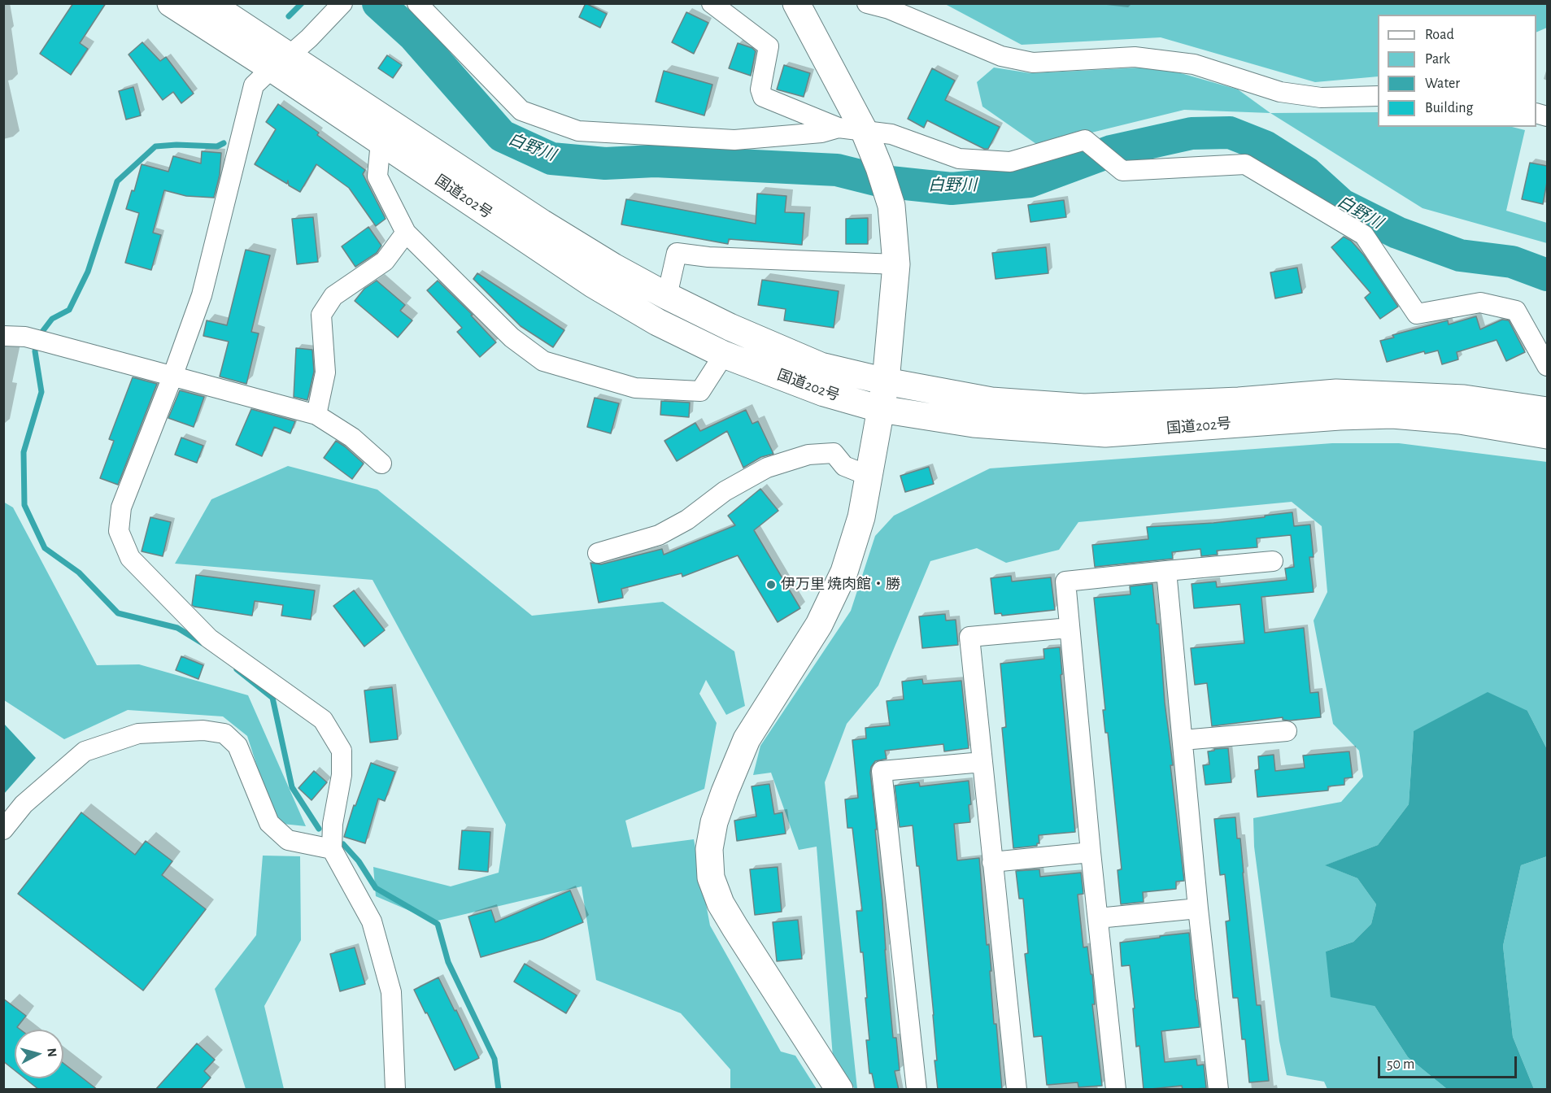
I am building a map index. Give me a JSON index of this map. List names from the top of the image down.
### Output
{
  "streets": {
    "main road": ["国道202号"]
  },
  "water": ["白野川"],
  "places": ["伊万里 焼肉館・勝"],
  "legend": [
    "Road",
    "Park",
    "Water",
    "Building"
  ],
  "scale_bar": "50 m",
  "north": "right"
}
